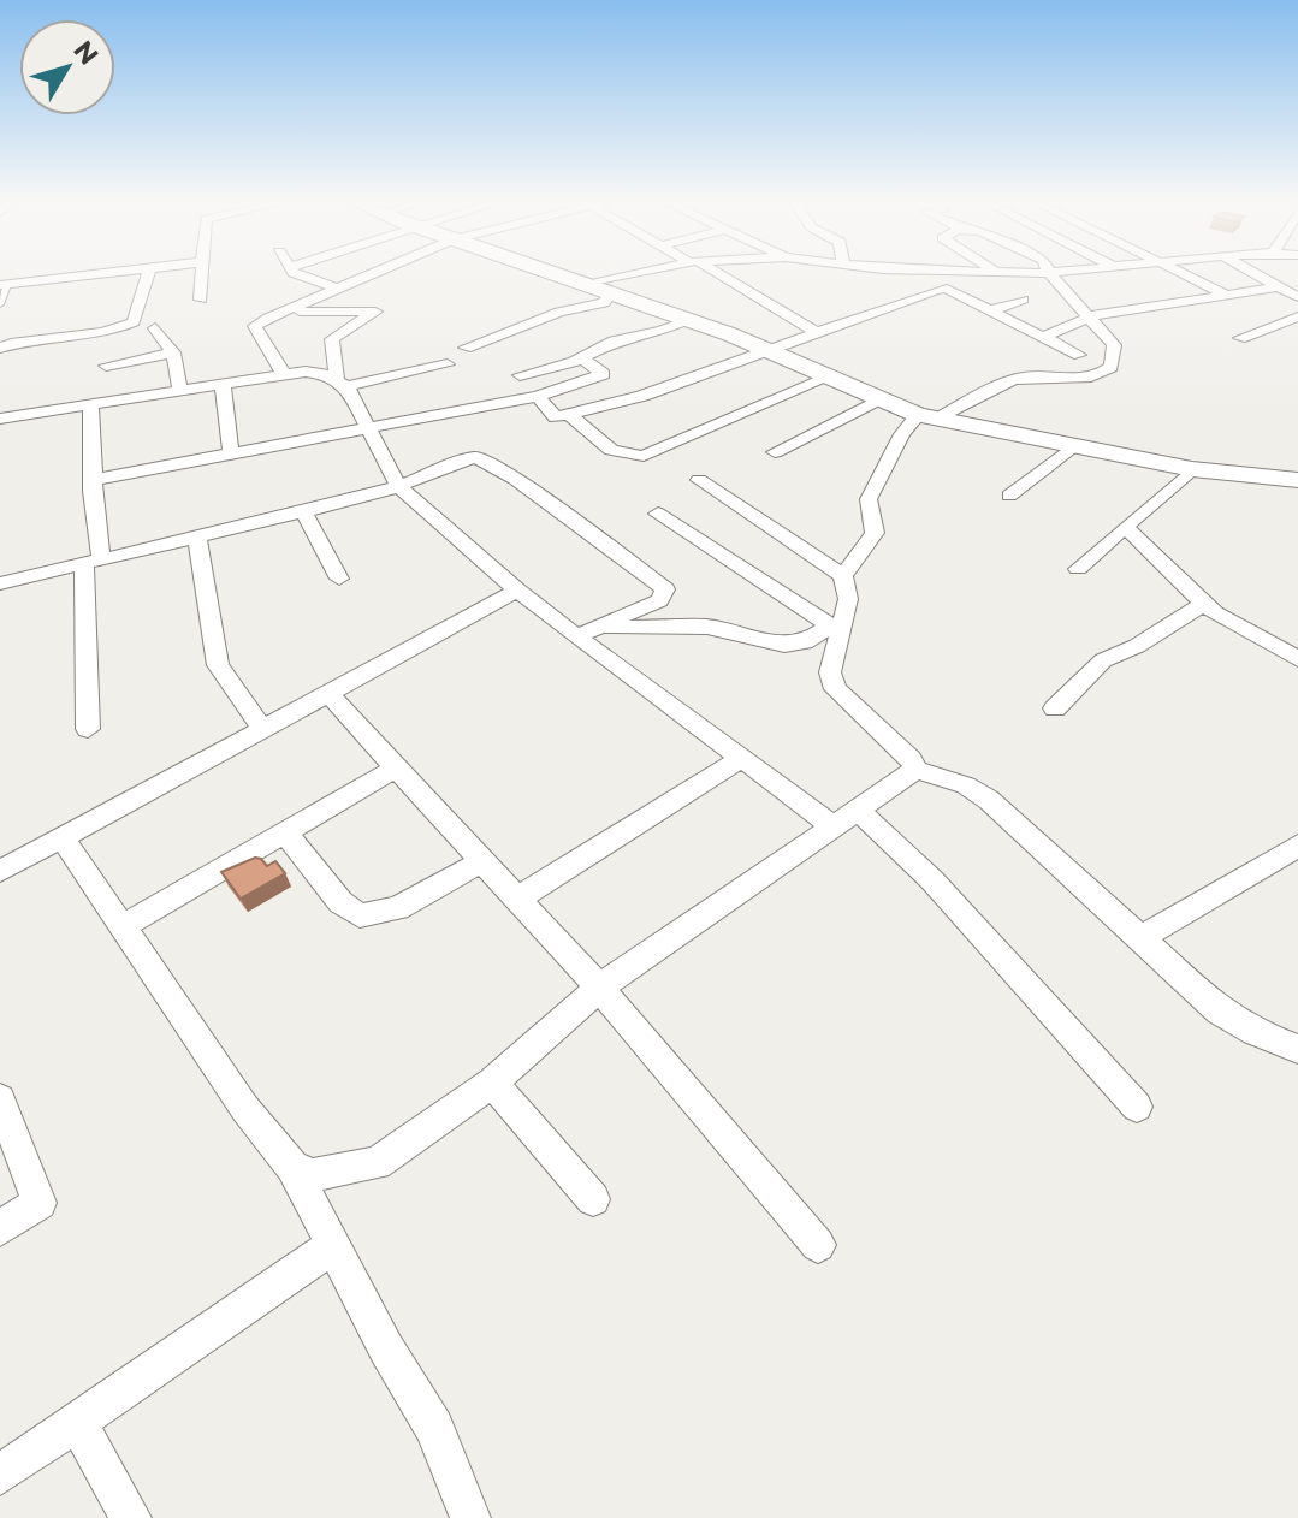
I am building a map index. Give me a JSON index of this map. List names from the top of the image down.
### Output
{
  "north": "top right"
}
